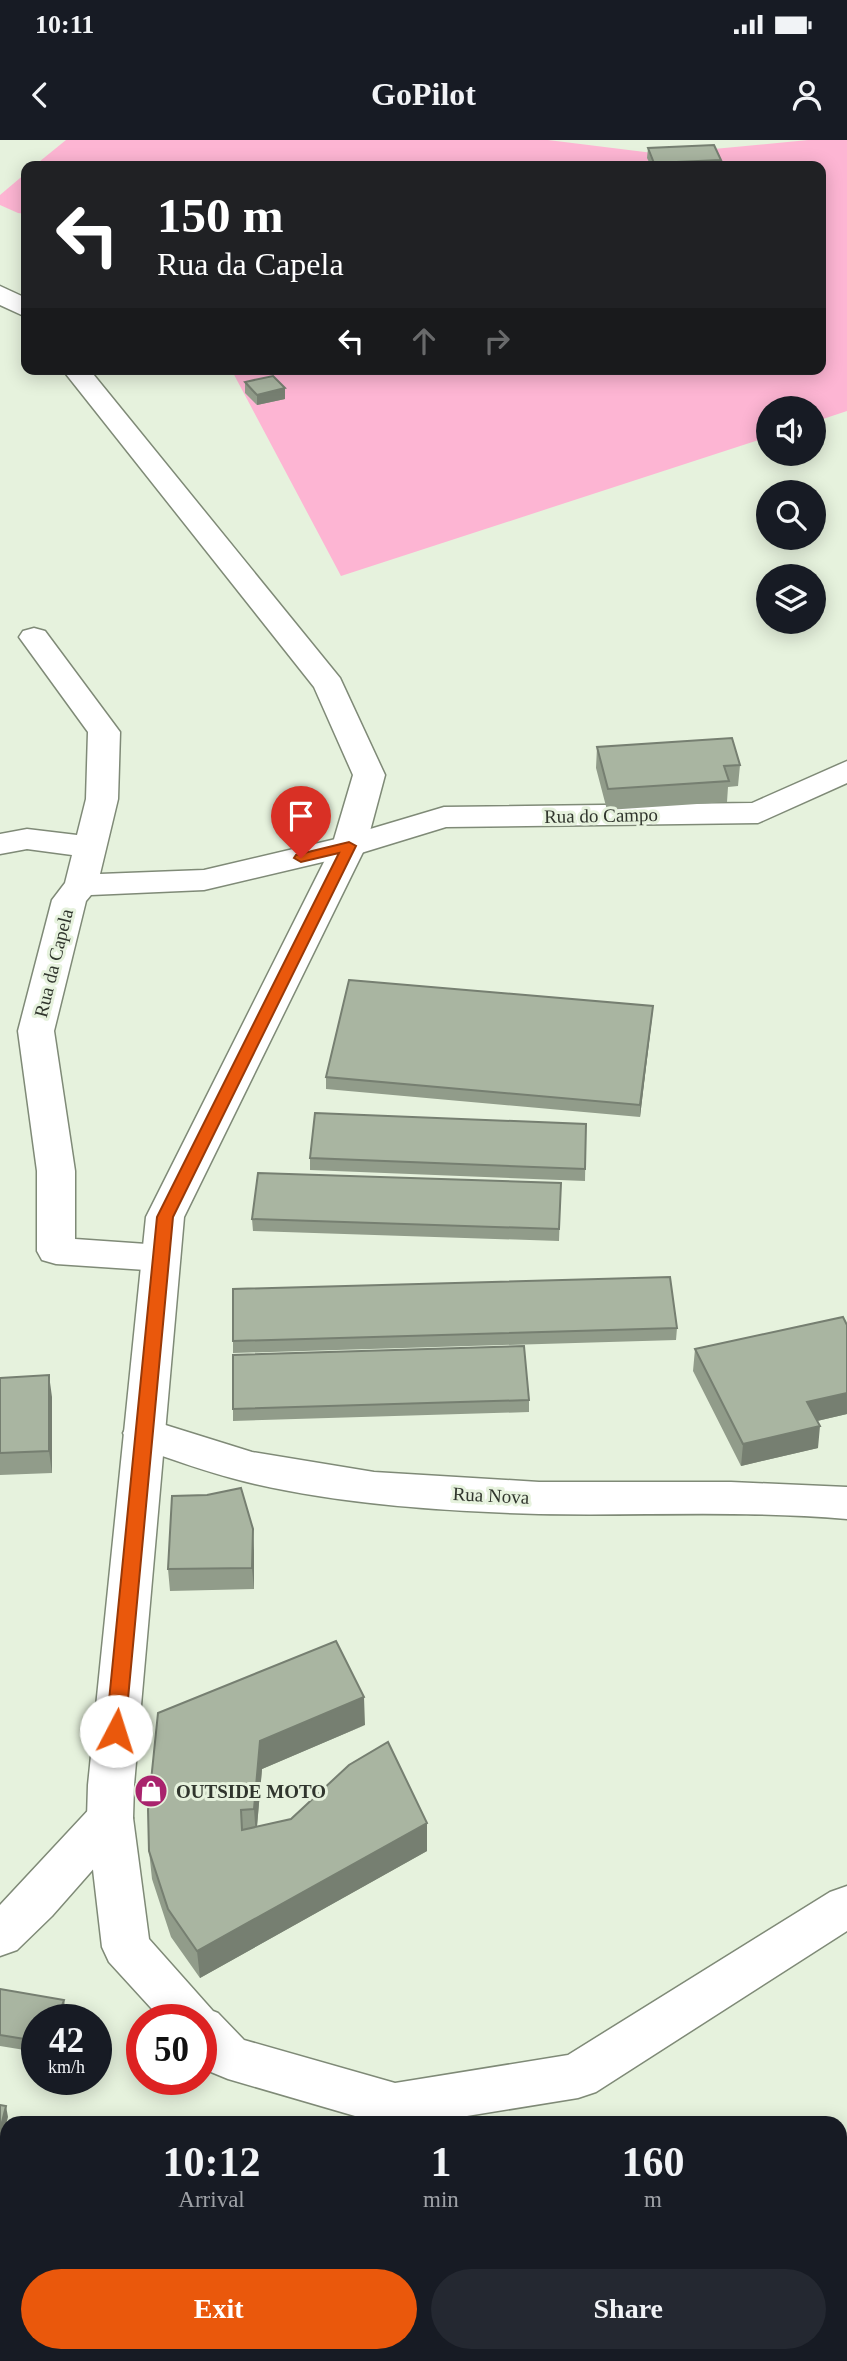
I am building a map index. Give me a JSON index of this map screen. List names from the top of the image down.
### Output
{
  "streets": {
    "main road": ["Rua do Campo", "Rua da Capela", "Rua Nova"]
  },
  "crossings": [
    ["Rua do Campo", "Rua da Capela"]
  ],
  "places": {
    "shop": ["OUTSIDE MOTO"]
  },
  "page": {
    "status": "10:11",
    "header": "GoPilot",
    "turn": ["150 m", "Rua da Capela"],
    "speed": "42 km/h",
    "limit": "50",
    "eta": [
      "10:12",
      "Arrival",
      "1",
      "min",
      "160",
      "m"
    ],
    "buttons": ["Exit", "Share"]
  }
}
